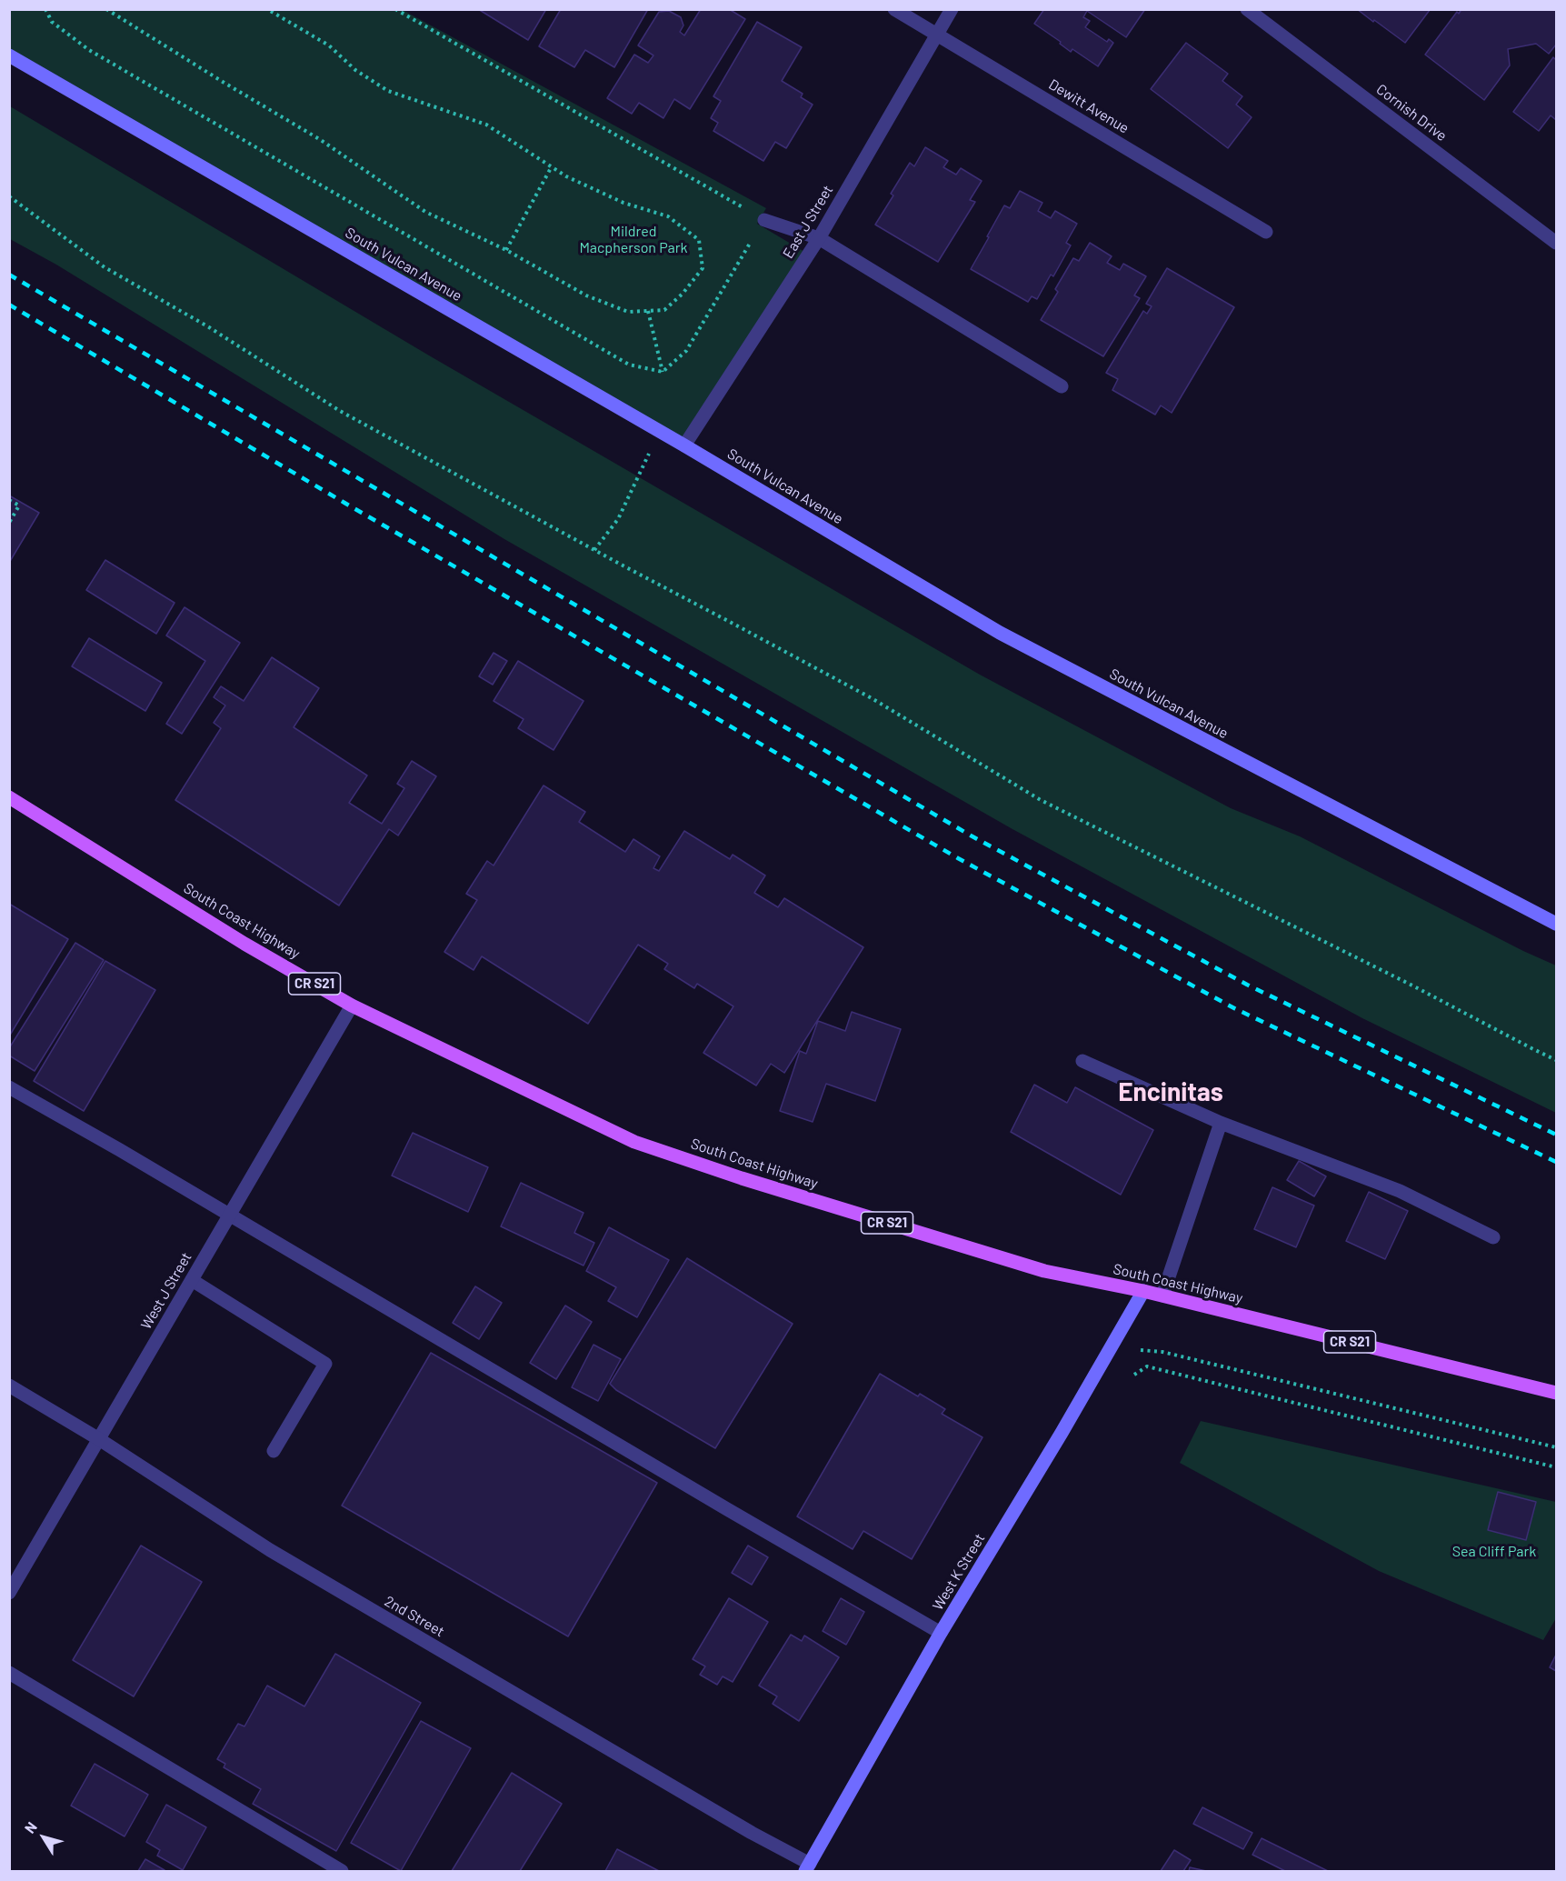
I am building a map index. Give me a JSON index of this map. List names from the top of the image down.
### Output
{
  "streets": {
    "main road": [
      "South Vulcan Avenue",
      "South Coast Highway",
      "CR S21",
      "West K Street"
    ],
    "street": [
      "Dewitt Avenue",
      "Cornish Drive",
      "East J Street",
      "West J Street",
      "2nd Street"
    ]
  },
  "crossings": [
    ["Dewitt Avenue", "East J Street"],
    ["East J Street", "South Vulcan Avenue"],
    ["South Coast Highway", "West J Street"],
    ["South Coast Highway", "West K Street"],
    ["West J Street", "2nd Street"],
    ["West K Street", "2nd Street"]
  ],
  "districts": ["Encinitas"],
  "parks": ["Mildred Macpherson Park", "Sea Cliff Park"],
  "north": "top left"
}
